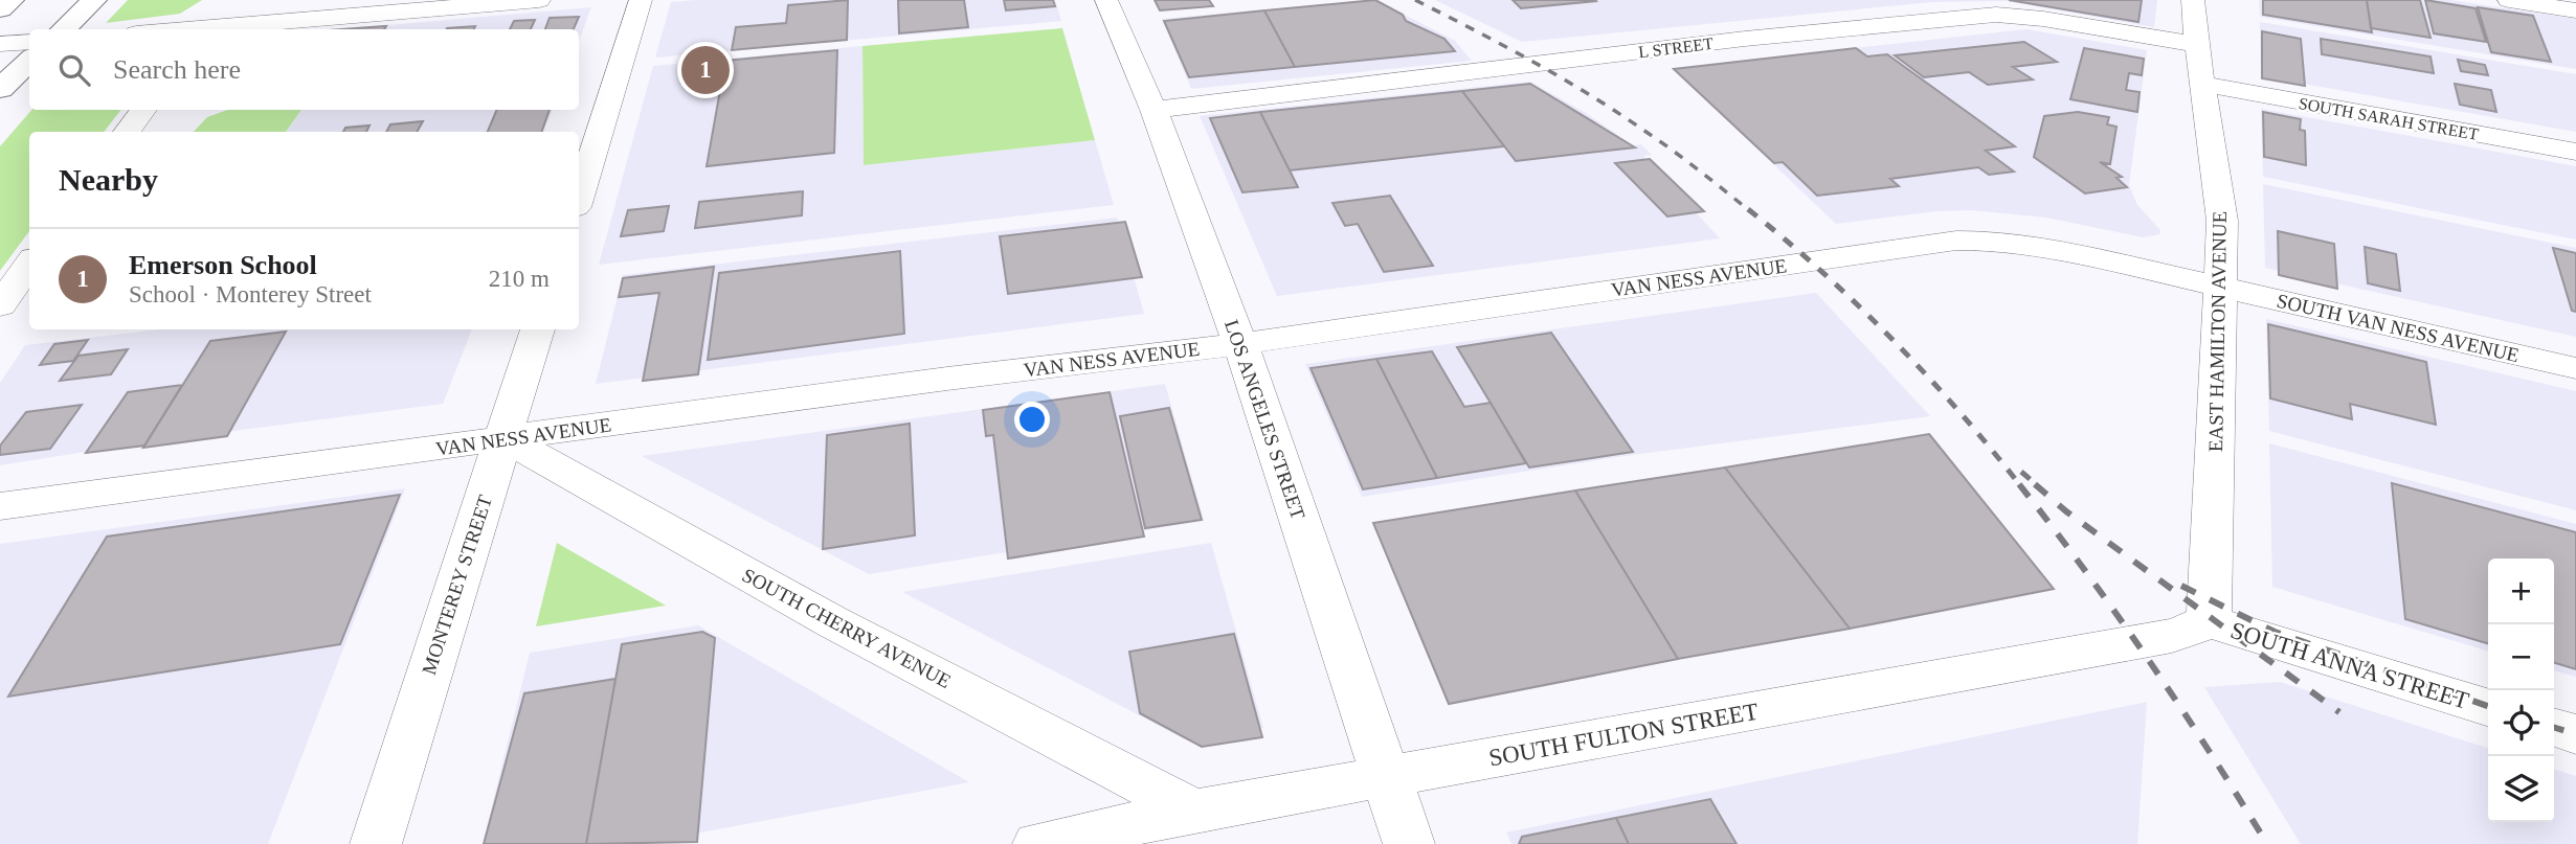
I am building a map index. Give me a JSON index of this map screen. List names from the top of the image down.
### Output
{
  "streets": {
    "street": [
      "L STREET",
      "SOUTH SARAH STREET",
      "VAN NESS AVENUE",
      "SOUTH VAN NESS AVENUE",
      "EAST HAMILTON AVENUE",
      "LOS ANGELES STREET",
      "MONTEREY STREET",
      "SOUTH CHERRY AVENUE",
      "SOUTH ANNA STREET",
      "SOUTH FULTON STREET"
    ]
  },
  "crossings": [
    ["L STREET", "EAST HAMILTON AVENUE"],
    ["L STREET", "LOS ANGELES STREET"],
    ["SOUTH SARAH STREET", "EAST HAMILTON AVENUE"],
    ["VAN NESS AVENUE", "SOUTH VAN NESS AVENUE"],
    ["VAN NESS AVENUE", "EAST HAMILTON AVENUE"],
    ["VAN NESS AVENUE", "LOS ANGELES STREET"],
    ["VAN NESS AVENUE", "MONTEREY STREET"],
    ["VAN NESS AVENUE", "SOUTH CHERRY AVENUE"],
    ["SOUTH VAN NESS AVENUE", "EAST HAMILTON AVENUE"],
    ["EAST HAMILTON AVENUE", "SOUTH ANNA STREET"],
    ["EAST HAMILTON AVENUE", "SOUTH FULTON STREET"],
    ["LOS ANGELES STREET", "SOUTH FULTON STREET"],
    ["MONTEREY STREET", "SOUTH CHERRY AVENUE"],
    ["SOUTH CHERRY AVENUE", "SOUTH FULTON STREET"],
    ["SOUTH ANNA STREET", "SOUTH FULTON STREET"]
  ],
  "page": {
    "search": "Search here",
    "pins": "1",
    "heading": "Nearby",
    "list": [
      {
        "mark": "1",
        "name": "Emerson School",
        "note": "School · Monterey Street",
        "value": "210 m"
      }
    ],
    "map_buttons": ["+", "−"]
  }
}
